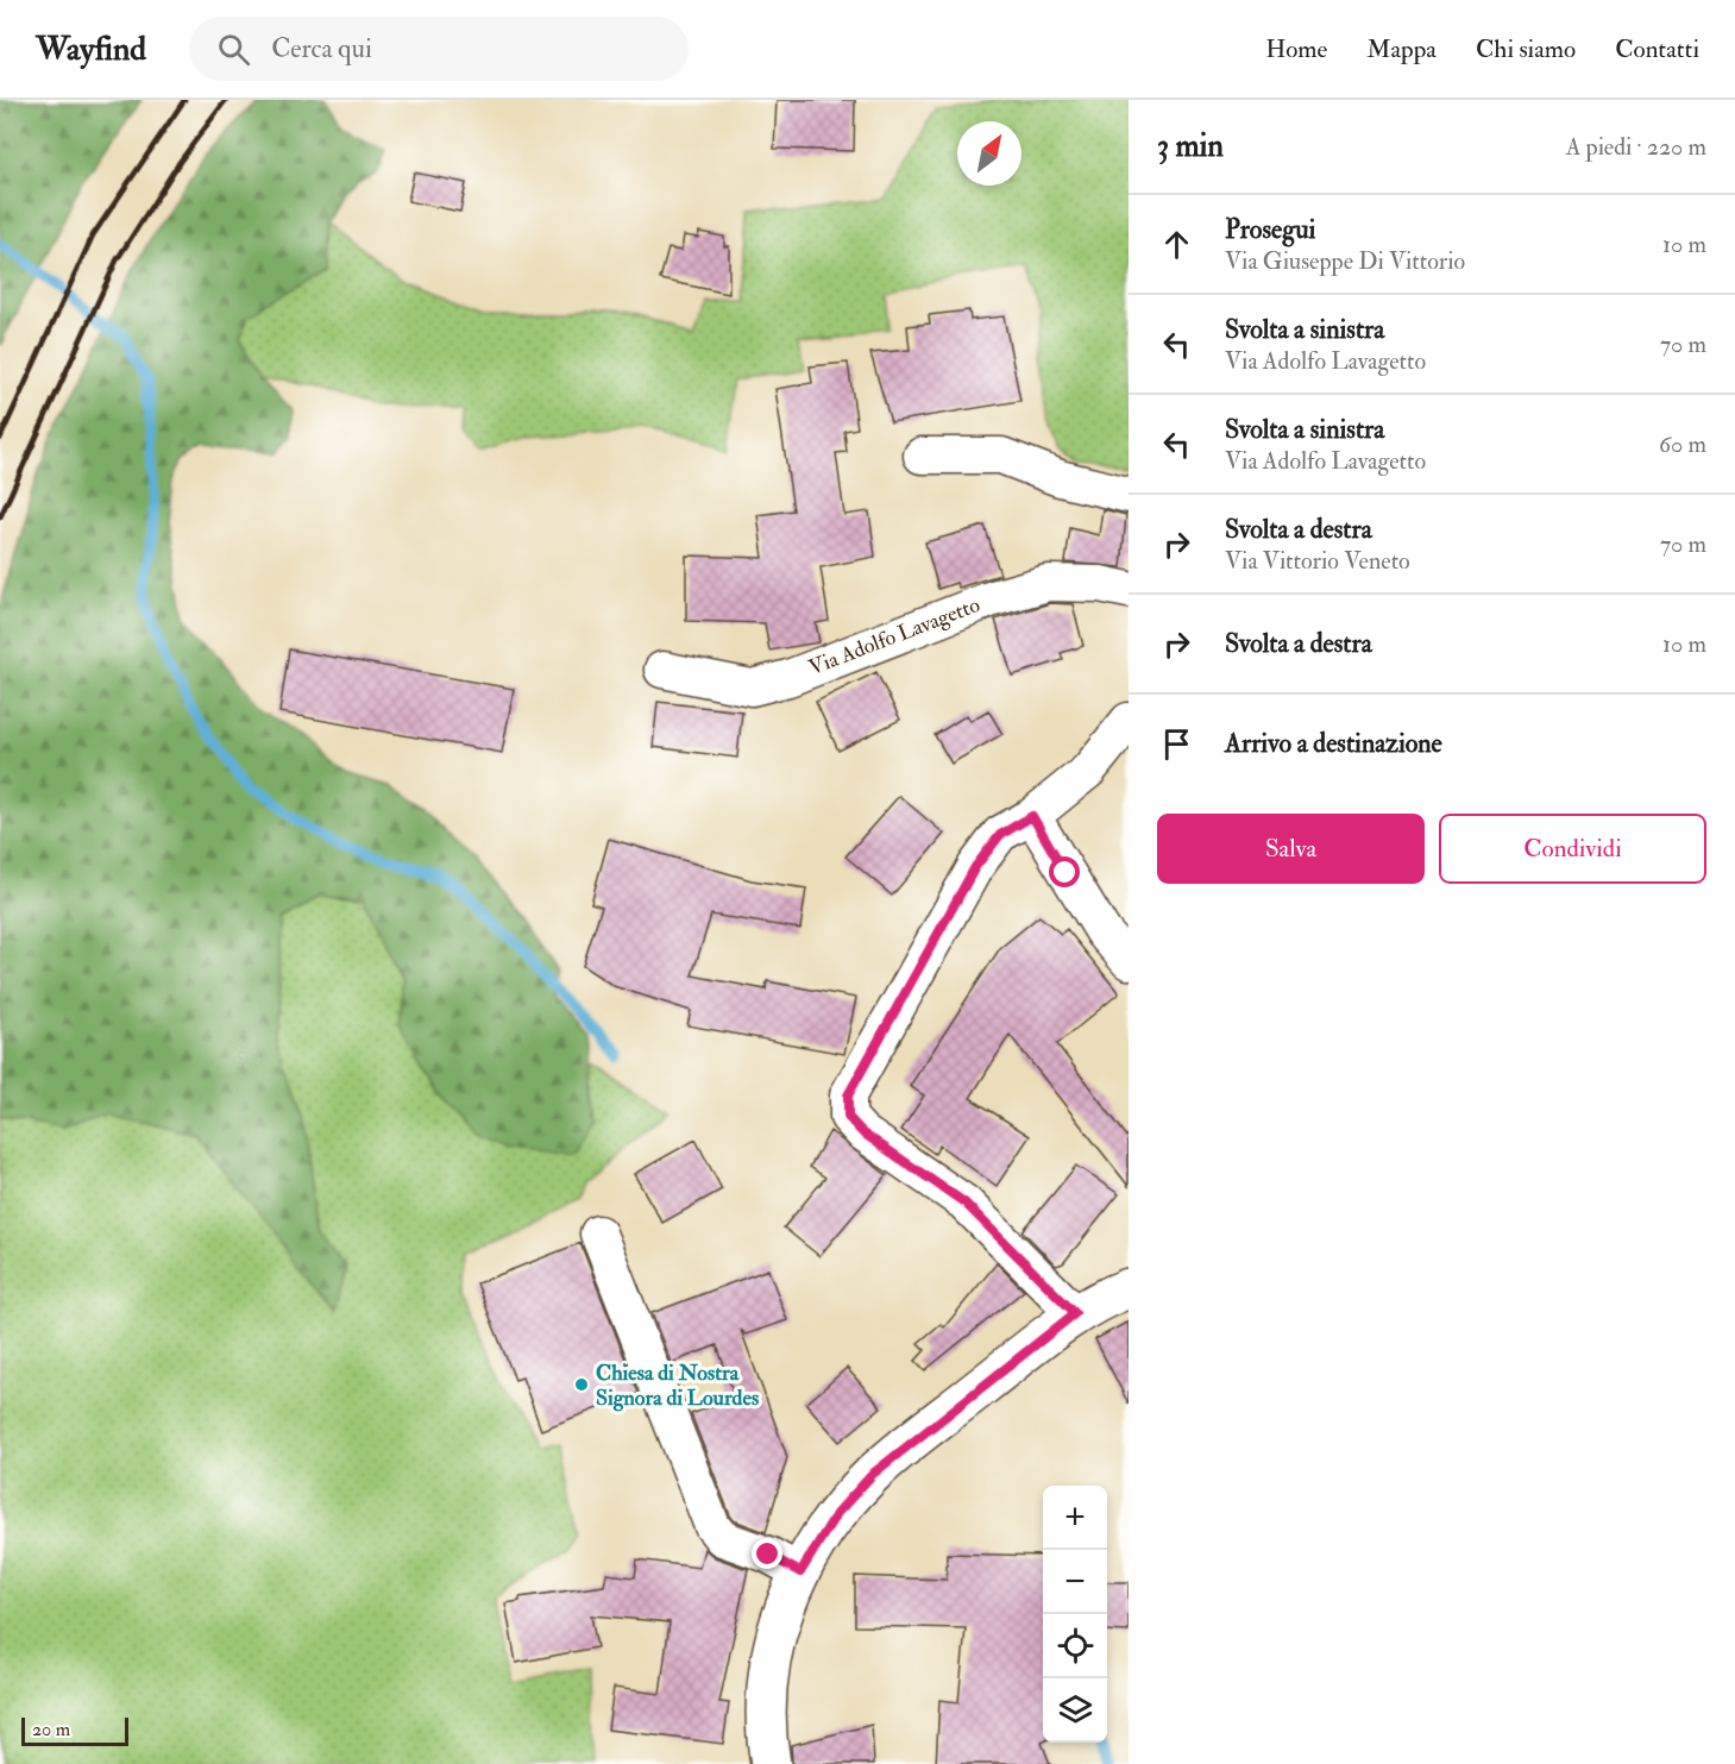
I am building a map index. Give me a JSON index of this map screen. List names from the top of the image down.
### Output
{
  "streets": {
    "street": ["Via Adolfo Lavagetto"]
  },
  "places": ["Chiesa di Nostra Signora di Lourdes"],
  "scale_bar": "20 m",
  "north": "top right",
  "page": {
    "header": "Wayfind",
    "search": "Cerca qui",
    "nav": [
      "Home",
      "Mappa",
      "Chi siamo",
      "Contatti"
    ],
    "heading": ["3 min", "A piedi · 220 m"],
    "list": [
      ["Prosegui", "Via Giuseppe Di Vittorio", "10 m"],
      ["Svolta a sinistra", "Via Adolfo Lavagetto", "70 m"],
      ["Svolta a sinistra", "Via Adolfo Lavagetto", "60 m"],
      ["Svolta a destra", "Via Vittorio Veneto", "70 m"],
      ["Svolta a destra", "10 m"],
      "Arrivo a destinazione"
    ],
    "buttons": ["Salva", "Condividi"],
    "map_buttons": ["+", "−"],
    "scale": "20 m"
  }
}
